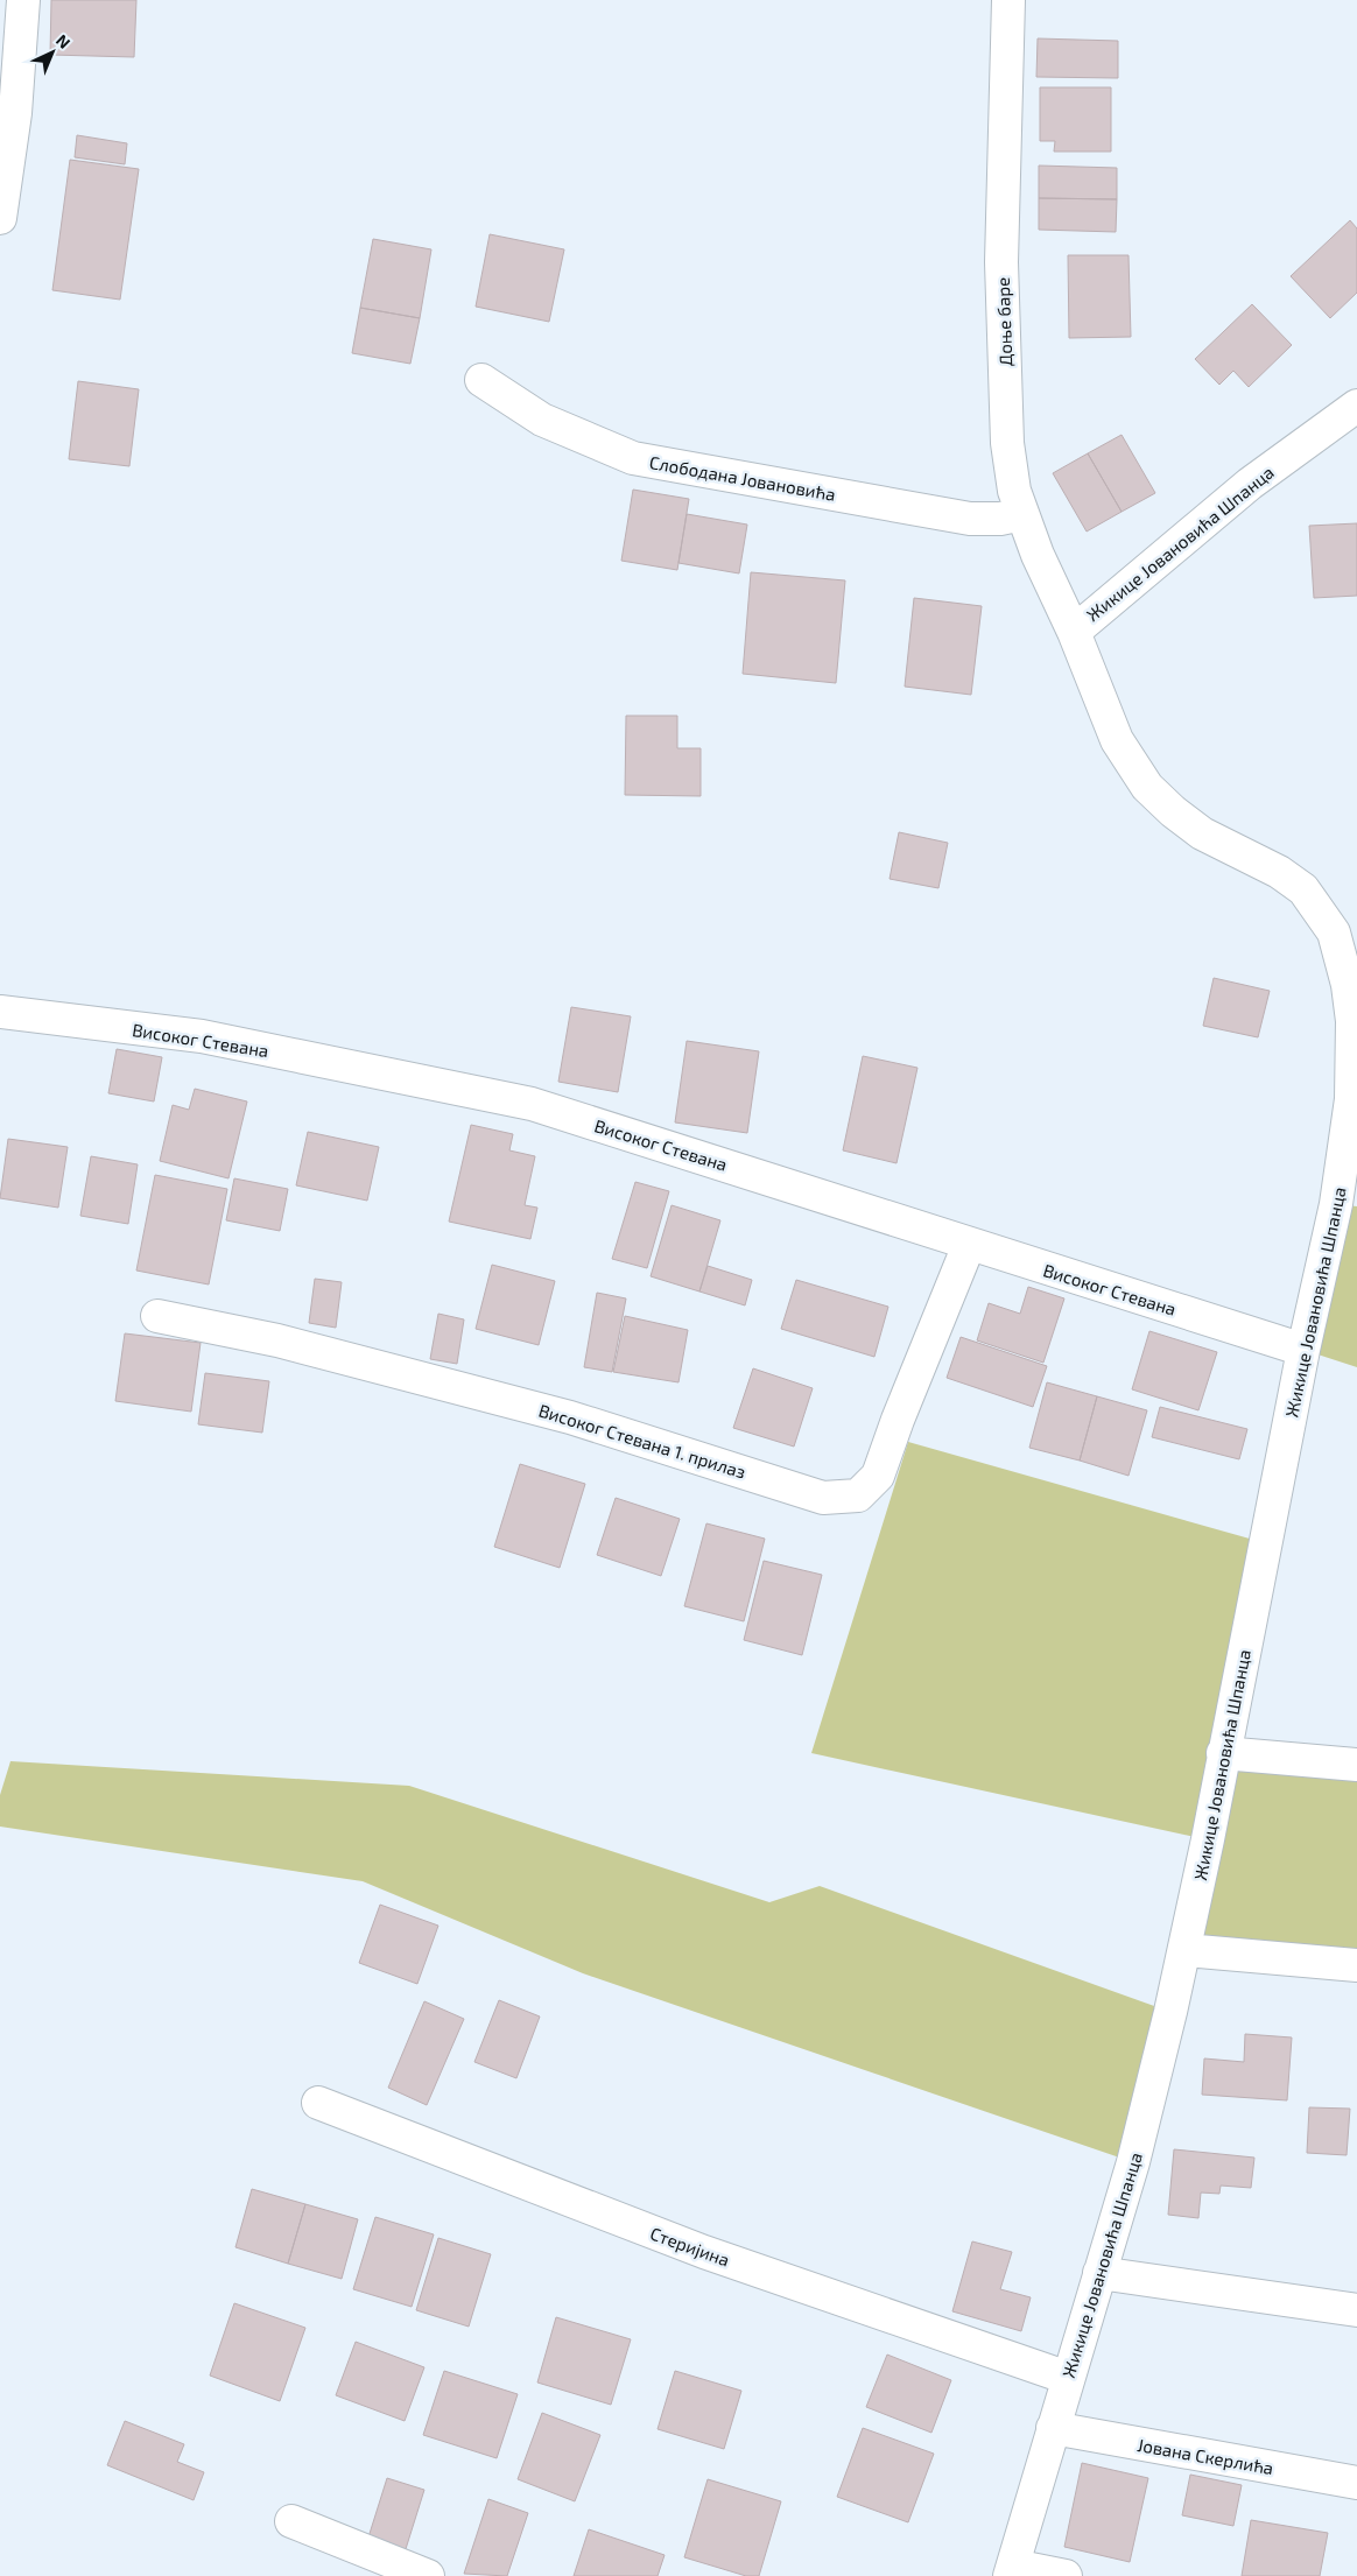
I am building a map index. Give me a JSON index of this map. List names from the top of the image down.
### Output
{
  "streets": {
    "street": [
      "Доње баре",
      "Слободана Јовановића",
      "Жикице Јовановића Шпанца",
      "Високог Стевана",
      "Високог Стевана 1. прилаз",
      "Стеријина",
      "Јована Скерлића"
    ]
  },
  "crossings": [
    ["Доње баре", "Слободана Јовановића"],
    ["Доње баре", "Жикице Јовановића Шпанца"],
    ["Жикице Јовановића Шпанца", "Високог Стевана"],
    ["Жикице Јовановића Шпанца", "Стеријина"],
    ["Жикице Јовановића Шпанца", "Јована Скерлића"],
    ["Високог Стевана", "Високог Стевана 1. прилаз"]
  ],
  "north": "top right"
}
